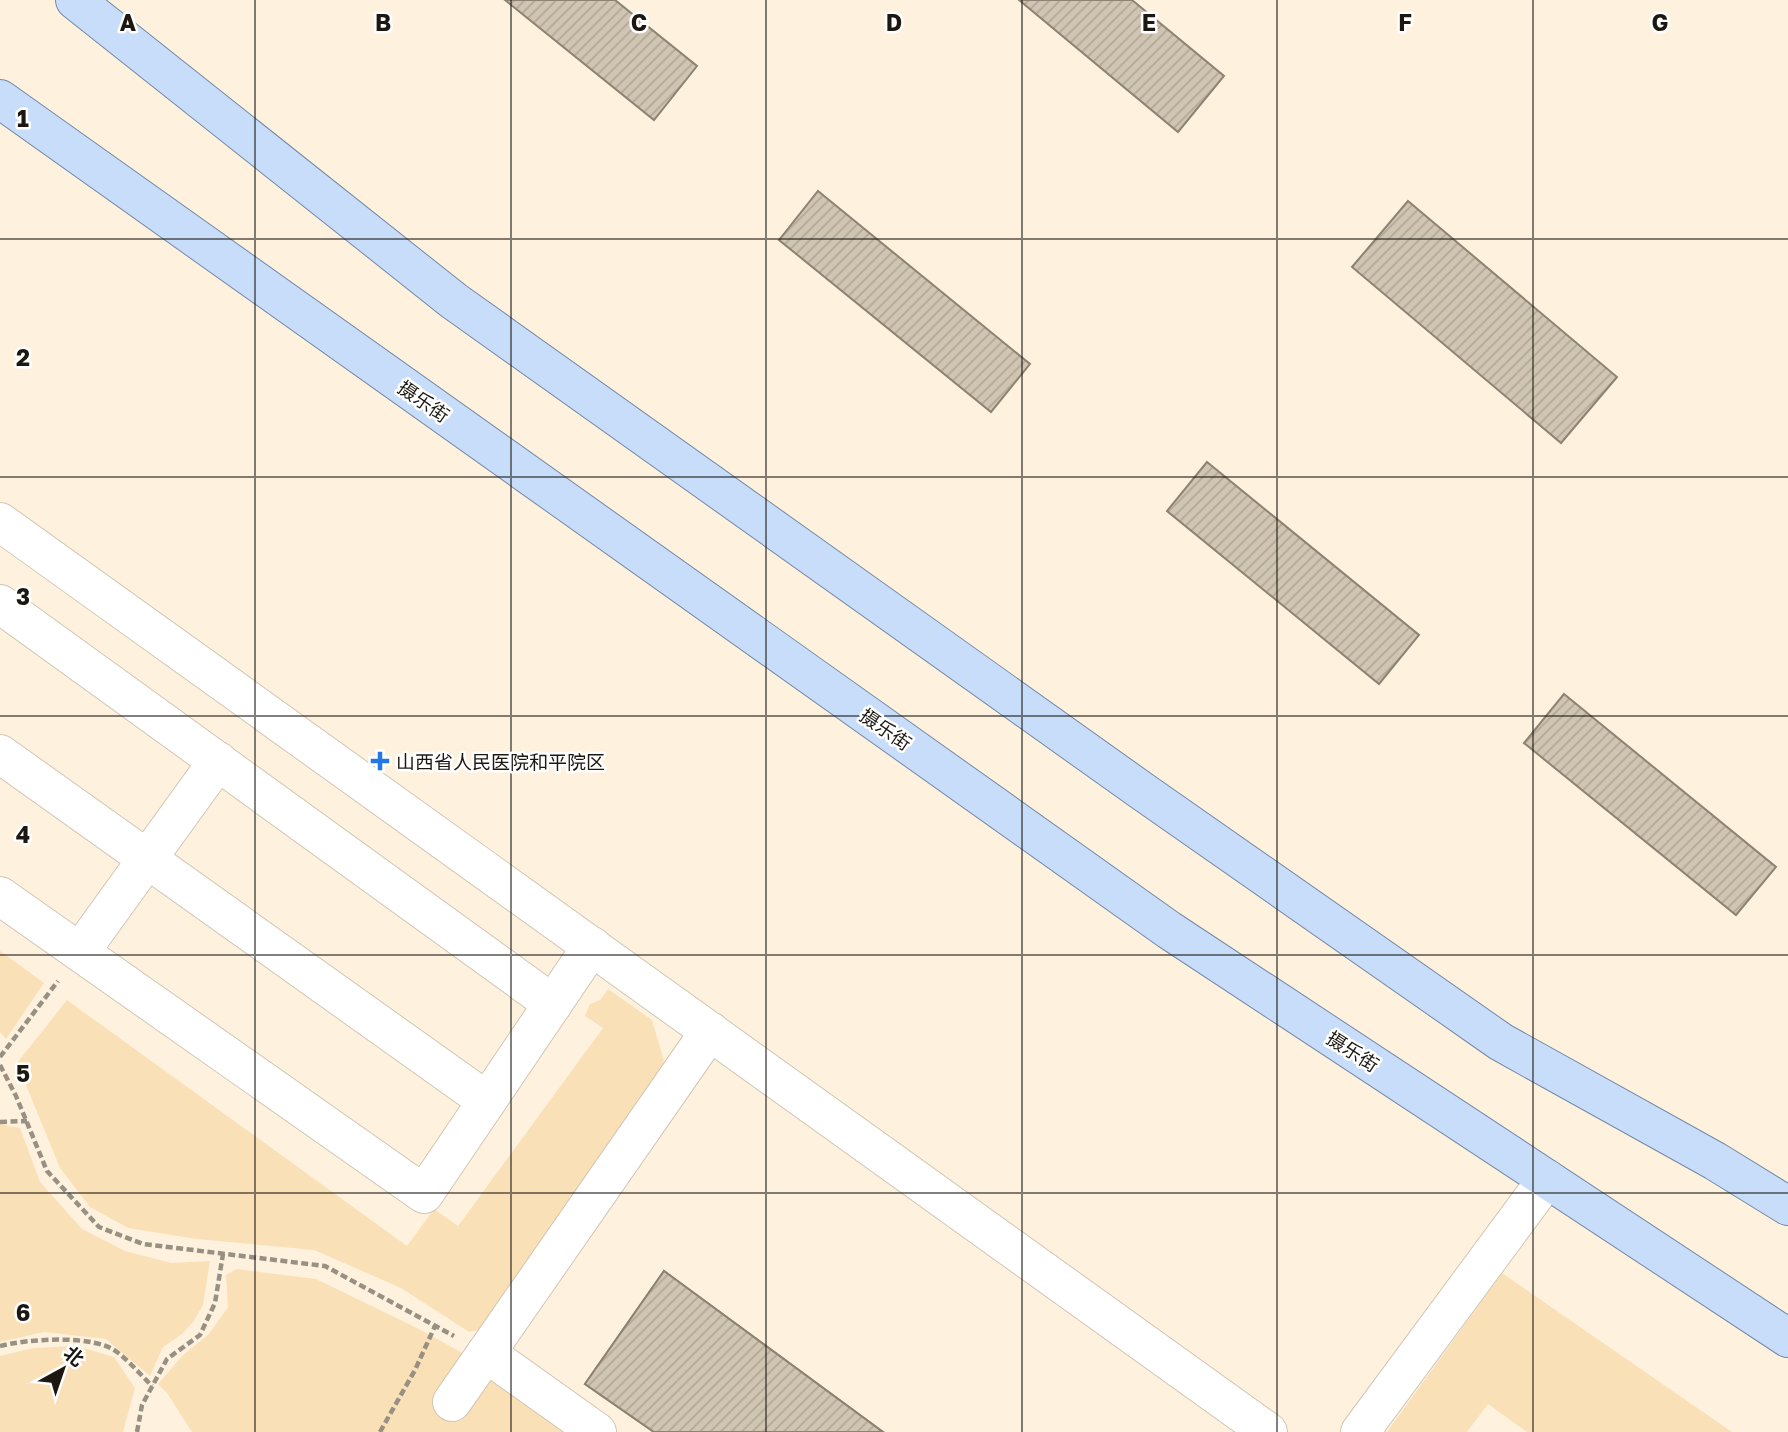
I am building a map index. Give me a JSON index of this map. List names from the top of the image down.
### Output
{
  "streets": {
    "main road": ["摄乐街"]
  },
  "places": {
    "health": ["山西省人民医院和平院区"]
  },
  "north": "top right",
  "grid": {
    "columns": [
      "A",
      "B",
      "C",
      "D",
      "E",
      "F",
      "G"
    ],
    "rows": [
      "1",
      "2",
      "3",
      "4",
      "5",
      "6"
    ]
  }
}
